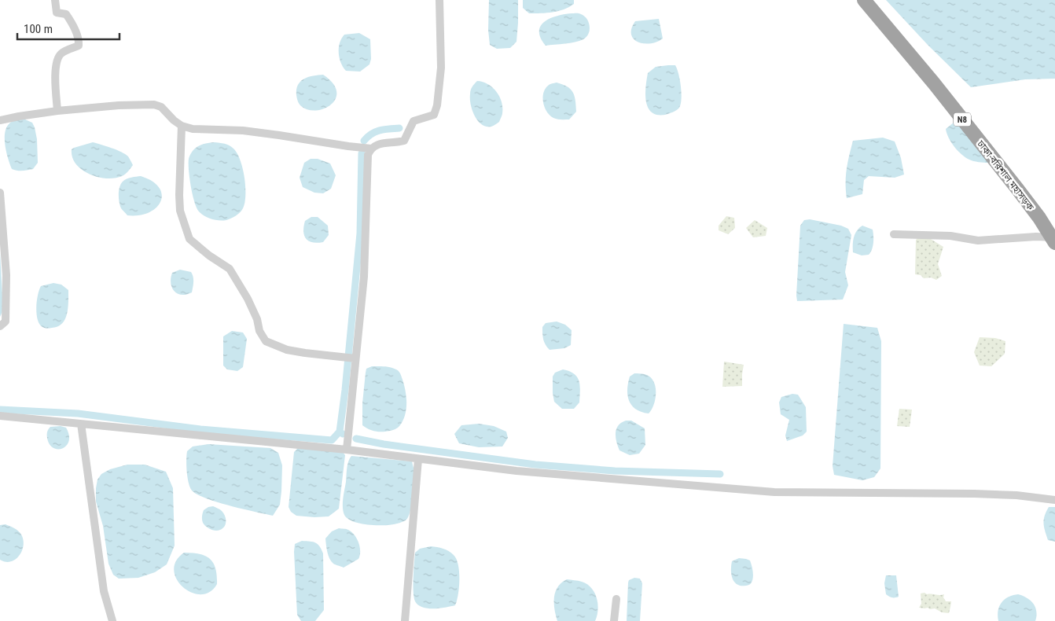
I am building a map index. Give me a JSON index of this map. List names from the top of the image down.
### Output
{
  "streets": {
    "highway": ["N8", "ঢাকা-বরিশাল মহাসড়ক"]
  },
  "scale_bar": "100 m"
}
